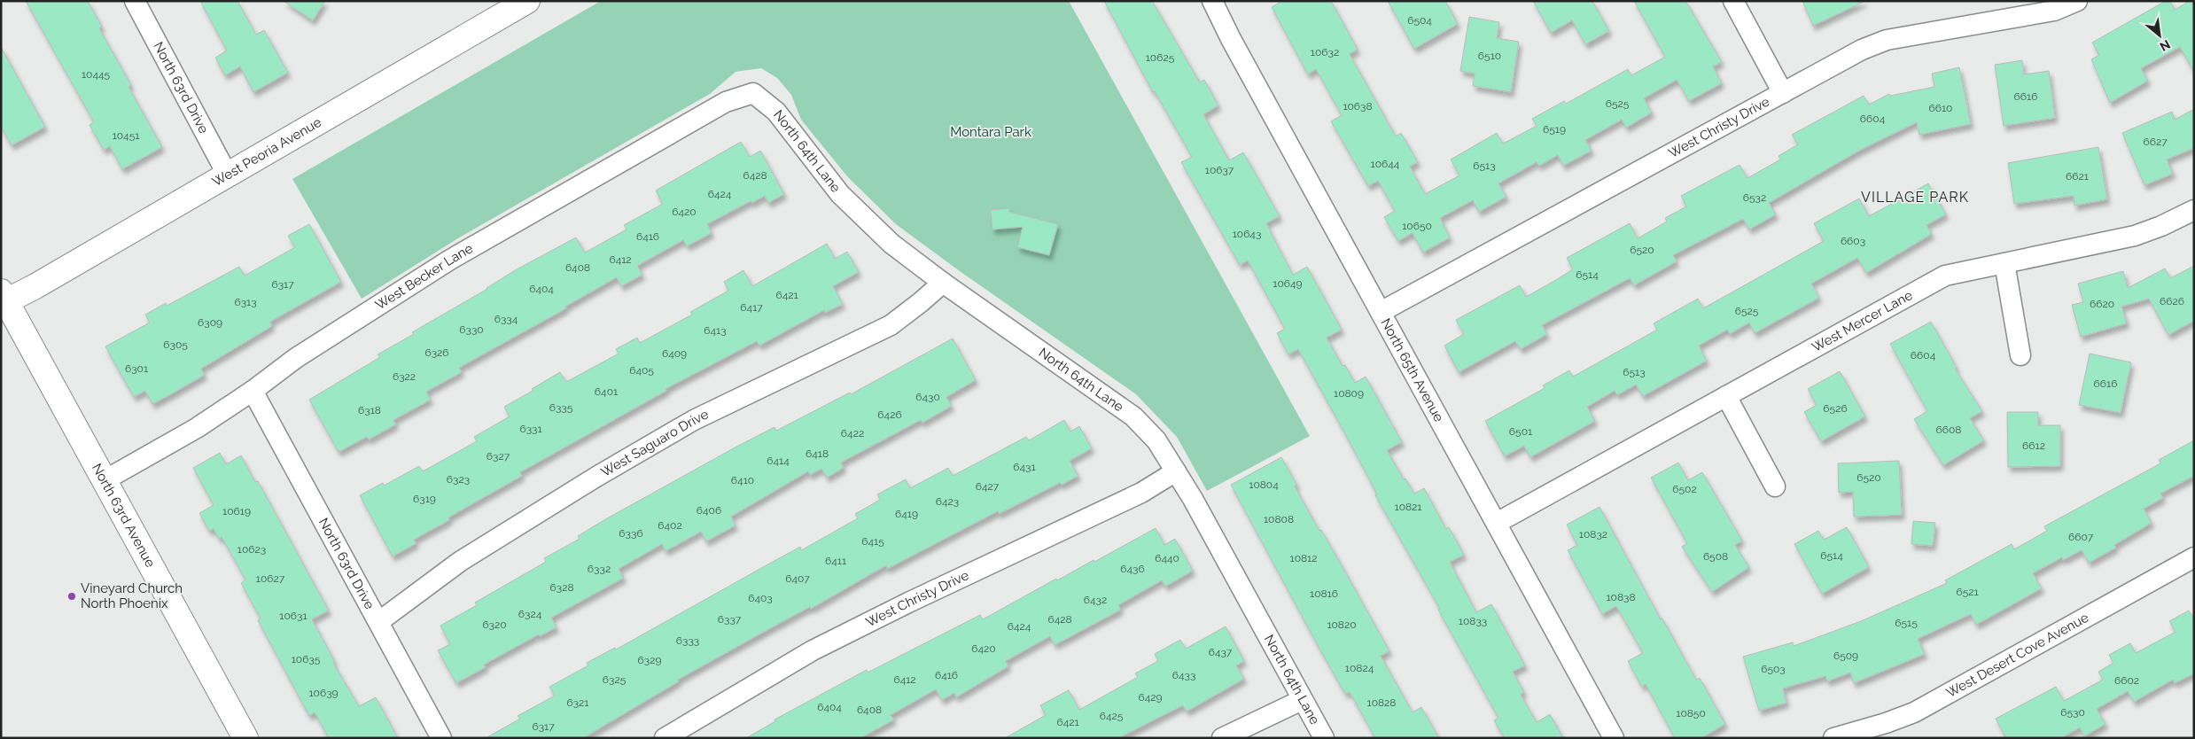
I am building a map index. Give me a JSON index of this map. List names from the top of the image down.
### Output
{
  "streets": {
    "main road": ["West Peoria Avenue", "North 63rd Avenue"],
    "street": [
      "North 63rd Drive",
      "West Christy Drive",
      "North 64th Lane",
      "West Becker Lane",
      "West Mercer Lane",
      "North 65th Avenue",
      "West Saguaro Drive",
      "West Desert Cove Avenue"
    ]
  },
  "crossings": [
    ["North 63rd Drive", "West Peoria Avenue"],
    ["North 63rd Drive", "West Becker Lane"],
    ["North 63rd Drive", "West Saguaro Drive"],
    ["West Christy Drive", "North 64th Lane"],
    ["West Christy Drive", "North 65th Avenue"],
    ["West Peoria Avenue", "North 63rd Avenue"],
    ["North 64th Lane", "West Becker Lane"],
    ["North 64th Lane", "West Saguaro Drive"],
    ["West Becker Lane", "North 63rd Avenue"],
    ["West Mercer Lane", "North 65th Avenue"]
  ],
  "districts": ["VILLAGE PARK"],
  "parks": ["Montara Park"],
  "places": ["Vineyard Church North Phoenix"],
  "house_numbers": [
    "6504",
    "10632",
    "6510",
    "10625",
    "10445",
    "6616",
    "6525",
    "10638",
    "6610",
    "6604",
    "6519",
    "10451",
    "6627",
    "10644",
    "6513",
    "10637",
    "6428",
    "6621",
    "6424",
    "6532",
    "6420",
    "10650",
    "10643",
    "6416",
    "6603",
    "6520",
    "6412",
    "6408",
    "6514",
    "10649",
    "6317",
    "6404",
    "6421",
    "6626",
    "6313",
    "6620",
    "6417",
    "6525",
    "6334",
    "6309",
    "6330",
    "6413",
    "6305",
    "6326",
    "6409",
    "6604",
    "6301",
    "6405",
    "6513",
    "6322",
    "6616",
    "6401",
    "10809",
    "6430",
    "6335",
    "6526",
    "6318",
    "6426",
    "6331",
    "6608",
    "6501",
    "6422",
    "6612",
    "6418",
    "6327",
    "6414",
    "6431",
    "6520",
    "6323",
    "6410",
    "10804",
    "6427",
    "6502",
    "6319",
    "6423",
    "10821",
    "6406",
    "10619",
    "6419",
    "10808",
    "6402",
    "6336",
    "10832",
    "6607",
    "6415",
    "10623",
    "6514",
    "6508",
    "6440",
    "10812",
    "6411",
    "6332",
    "6436",
    "10627",
    "6407",
    "6328",
    "6521",
    "10816",
    "10838",
    "6403",
    "6432",
    "6324",
    "10631",
    "6337",
    "6428",
    "10833",
    "6515",
    "6320",
    "10820",
    "6424",
    "6333",
    "6420",
    "6437",
    "6509",
    "10635",
    "6329",
    "10824",
    "6503",
    "6416",
    "6433",
    "6325",
    "6412",
    "6602",
    "10639",
    "6429",
    "6321",
    "10828",
    "6404",
    "6408",
    "6530",
    "10850",
    "6425",
    "6421",
    "6317"
  ],
  "north": "bottom right"
}
